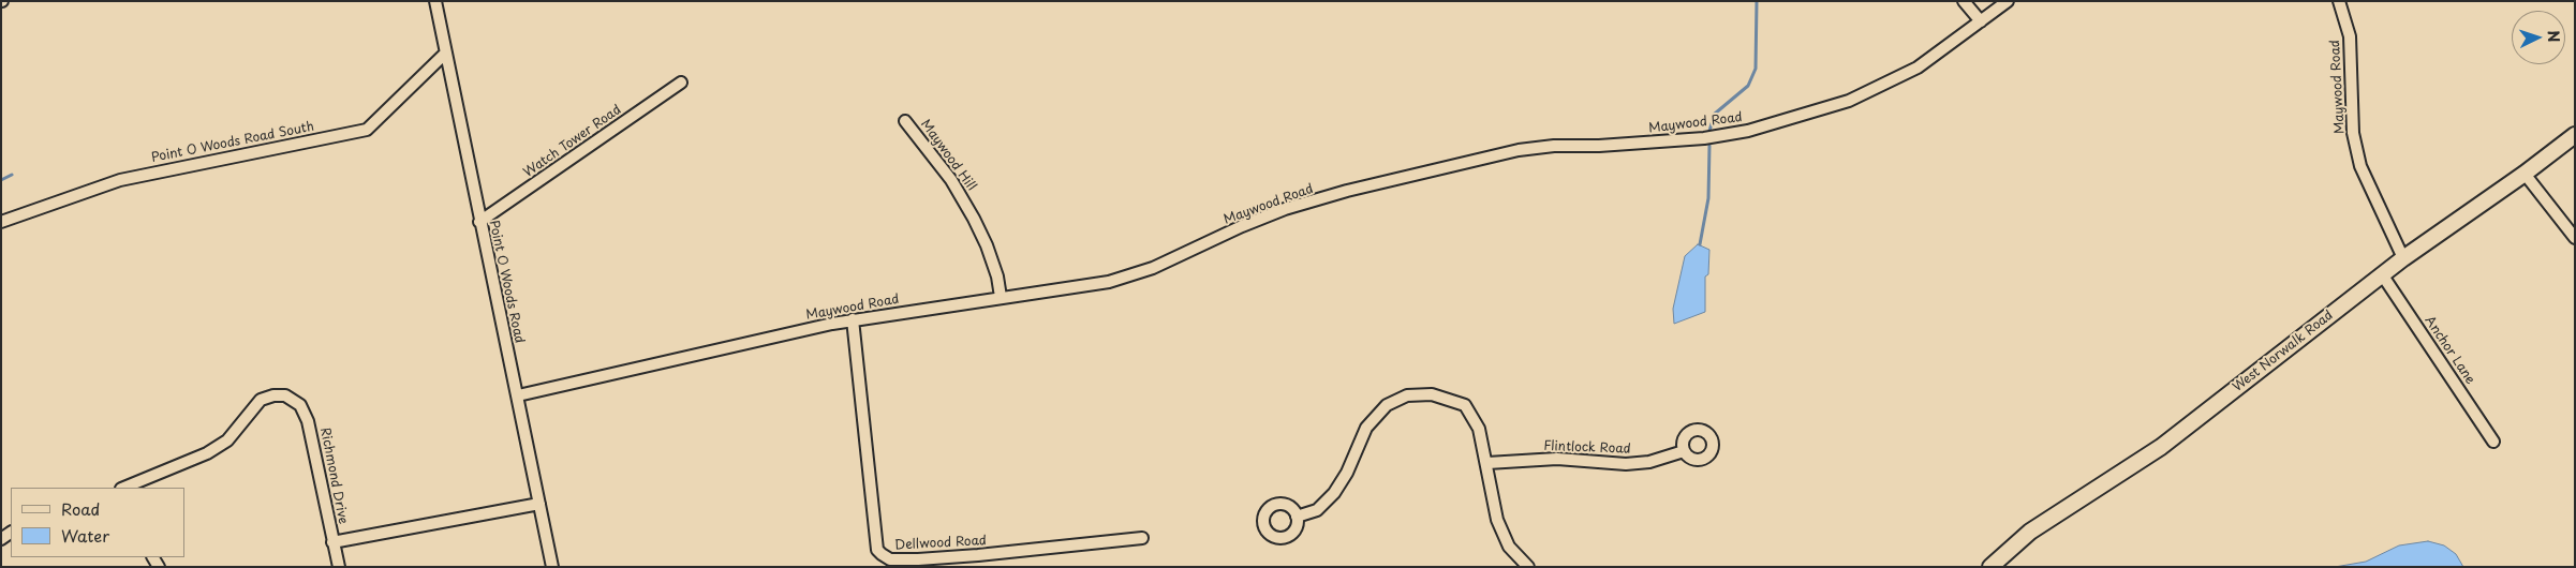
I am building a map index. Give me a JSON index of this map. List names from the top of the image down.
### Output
{
  "streets": {
    "main road": ["West Norwalk Road"],
    "street": [
      "Maywood Road",
      "Watch Tower Road",
      "Point O Woods Road South",
      "Maywood Hill",
      "Point O Woods Road",
      "Anchor Lane",
      "Flintlock Road",
      "Richmond Drive",
      "Dellwood Road"
    ]
  },
  "crossings": [
    ["Maywood Road", "Maywood Hill"],
    ["Maywood Road", "Point O Woods Road"],
    ["Maywood Road", "West Norwalk Road"],
    ["Maywood Road", "Dellwood Road"],
    ["Watch Tower Road", "Point O Woods Road"],
    ["Point O Woods Road South", "Point O Woods Road"],
    ["Point O Woods Road", "Richmond Drive"],
    ["Anchor Lane", "West Norwalk Road"]
  ],
  "legend": ["Road", "Water"],
  "north": "right"
}
